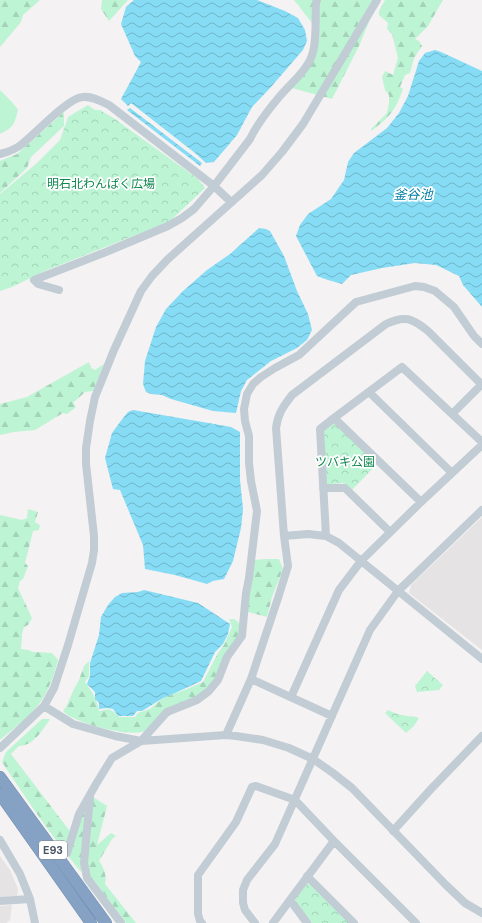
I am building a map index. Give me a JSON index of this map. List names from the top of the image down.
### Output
{
  "streets": {
    "highway": ["E93"]
  },
  "water": ["釜谷池"],
  "parks": ["明石北わんぱく広場", "ツバキ公園"]
}
